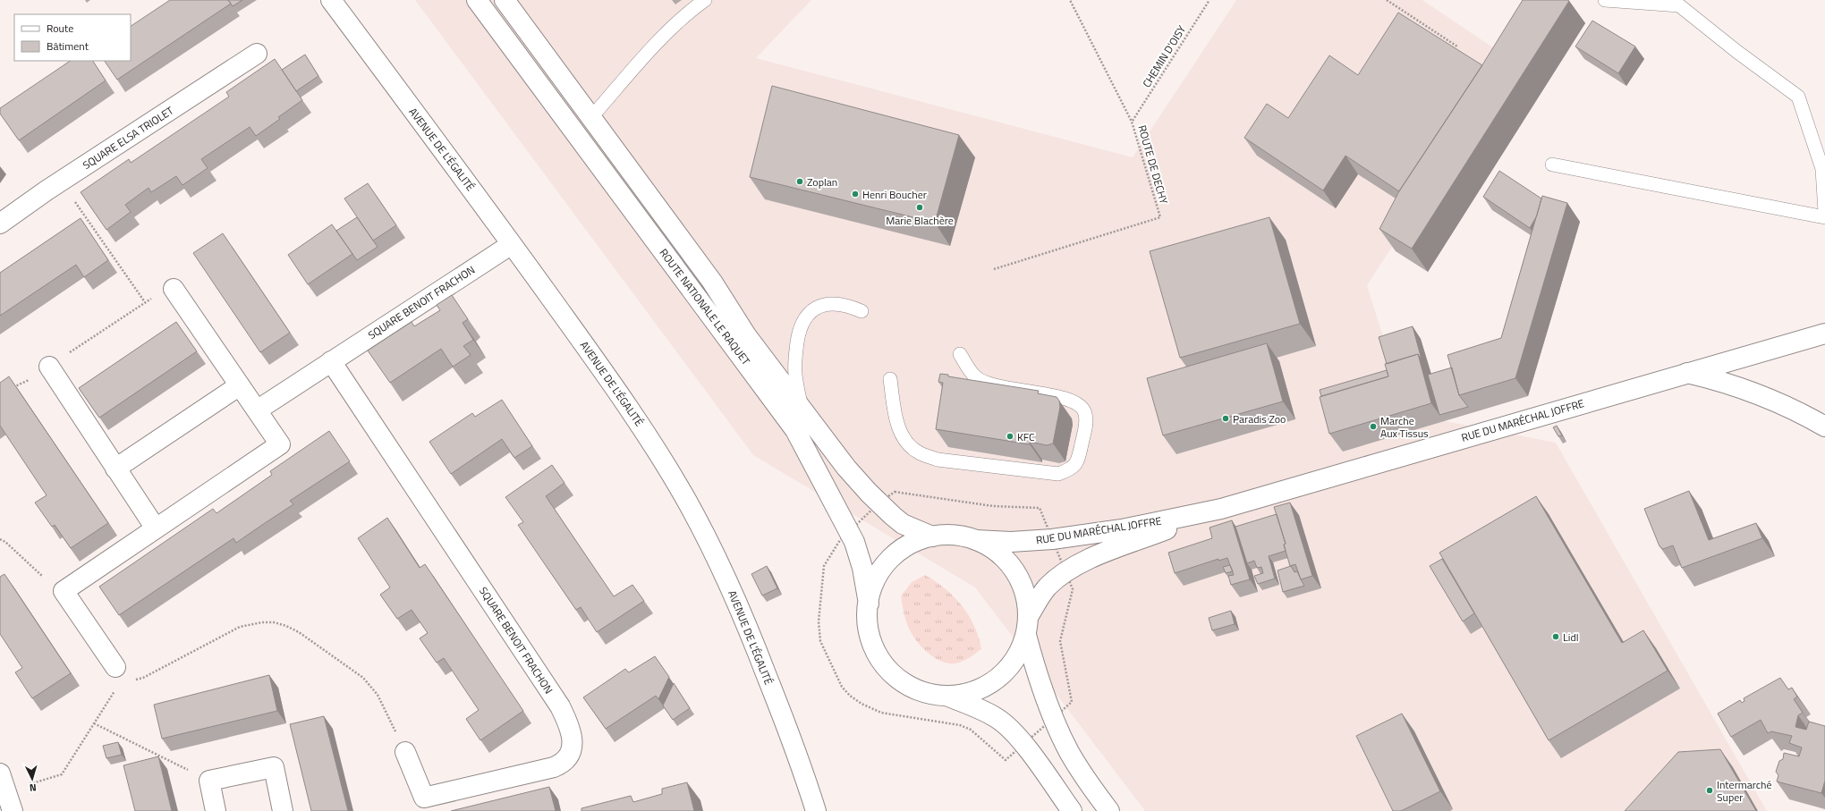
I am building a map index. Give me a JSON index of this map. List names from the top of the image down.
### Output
{
  "streets": {
    "street": [
      "SQUARE ELSA TRIOLET",
      "AVENUE DE L'ÉGALITÉ",
      "SQUARE BENOIT FRACHON",
      "ROUTE NATIONALE LE RAQUET",
      "RUE DU MARÉCHAL JOFFRE"
    ],
    "path": ["CHEMIN D'OISY", "ROUTE DE DECHY"]
  },
  "crossings": [
    ["CHEMIN D'OISY", "ROUTE DE DECHY"],
    ["AVENUE DE L'ÉGALITÉ", "SQUARE BENOIT FRACHON"]
  ],
  "places": [
    "Zoplan",
    "Henri Boucher",
    "Marie Blachère",
    "Paradis Zoo",
    "Marche Aux Tissus",
    "KFC",
    "Lidl",
    "Intermarché Super"
  ],
  "legend": ["Route", "Bâtiment"],
  "north": "bottom"
}
